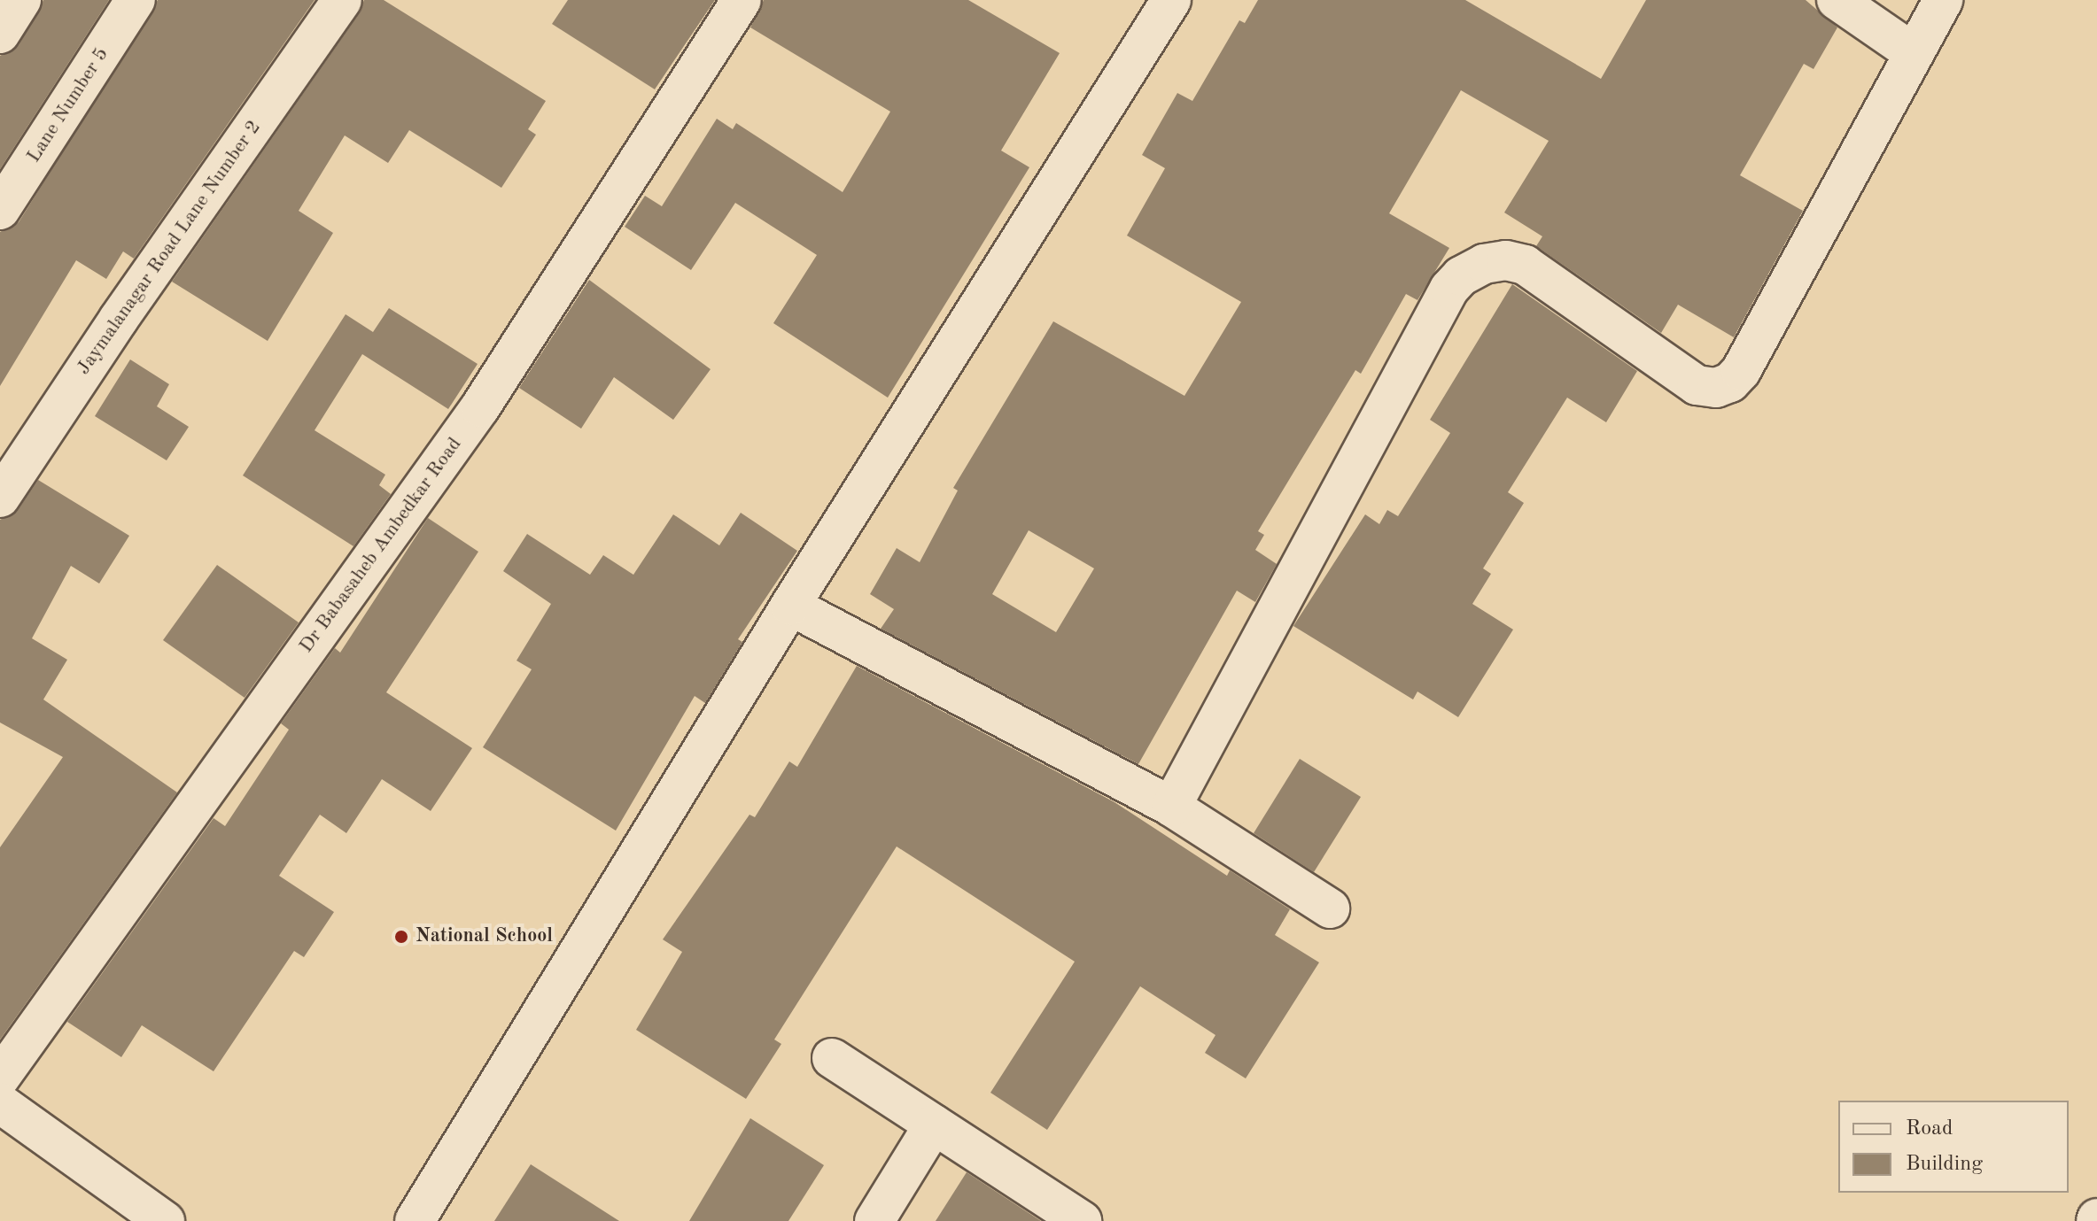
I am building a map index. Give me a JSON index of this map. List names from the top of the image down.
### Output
{
  "streets": {
    "street": ["Lane Number 5", "Jaymalanagar Road Lane Number 2", "Dr Babasaheb Ambedkar Road"]
  },
  "places": ["National School"],
  "legend": ["Road", "Building"]
}
